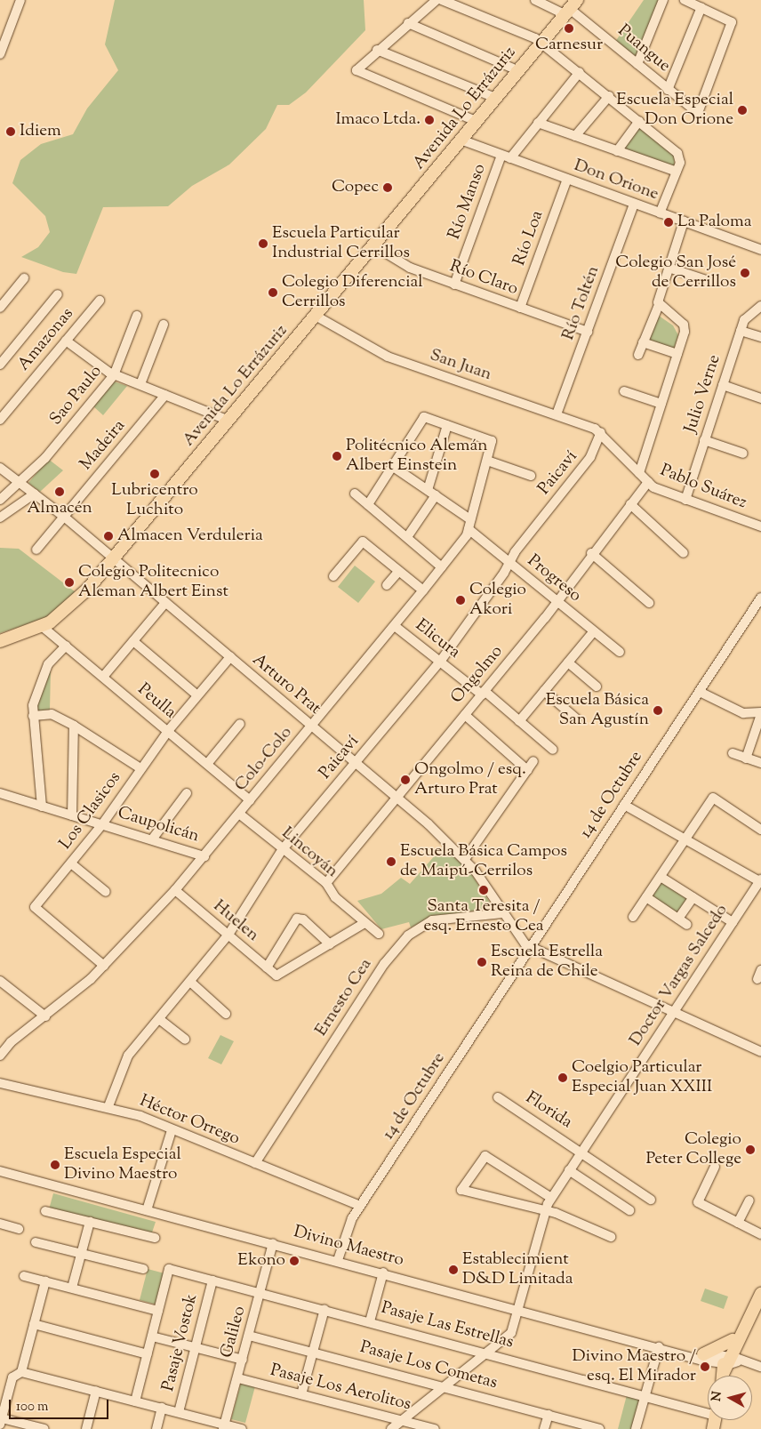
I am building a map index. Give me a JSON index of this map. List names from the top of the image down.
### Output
{
  "streets": {
    "main road": ["Avenida Lo Errázuriz"],
    "street": [
      "Puangue",
      "Don Orione",
      "Río Manso",
      "Río Loa",
      "Río Claro",
      "Río Toltén",
      "Amazonas",
      "San Juan",
      "Julio Verne",
      "Sao Paulo",
      "Madeira",
      "Paicaví",
      "Pablo Suárez",
      "Progreso",
      "Elicura",
      "Ongolmo",
      "Arturo Prat",
      "Peulla",
      "Colo-Colo",
      "14 de Octubre",
      "Los Clasicos",
      "Caupolicán",
      "Lincoyán",
      "Huelen",
      "Doctor Vargas Salcedo",
      "Ernesto Cea",
      "Florida",
      "Héctor Orrego",
      "Divino Maestro",
      "Pasaje Las Estrellas",
      "Galileo",
      "Pasaje Vostok",
      "Pasaje Los Cometas",
      "Pasaje Los Aerolitos"
    ]
  },
  "crossings": [
    ["Puangue", "Avenida Lo Errázuriz"],
    ["Avenida Lo Errázuriz", "Don Orione"],
    ["Avenida Lo Errázuriz", "Río Claro"],
    ["Avenida Lo Errázuriz", "San Juan"],
    ["Avenida Lo Errázuriz", "Arturo Prat"],
    ["Avenida Lo Errázuriz", "Peulla"],
    ["Don Orione", "Río Manso"],
    ["Don Orione", "Río Loa"],
    ["Don Orione", "Río Toltén"],
    ["Río Manso", "Río Claro"],
    ["Río Loa", "Río Claro"],
    ["Río Claro", "Río Toltén"],
    ["Río Toltén", "San Juan"],
    ["San Juan", "Paicaví"],
    ["San Juan", "Pablo Suárez"],
    ["Julio Verne", "Pablo Suárez"],
    ["Sao Paulo", "Arturo Prat"],
    ["Madeira", "Arturo Prat"],
    ["Paicaví", "Pablo Suárez"],
    ["Paicaví", "Progreso"],
    ["Paicaví", "Elicura"],
    ["Paicaví", "Arturo Prat"],
    ["Paicaví", "Lincoyán"],
    ["Paicaví", "Huelen"],
    ["Paicaví", "Héctor Orrego"],
    ["Pablo Suárez", "Ongolmo"],
    ["Progreso", "Ongolmo"],
    ["Progreso", "Colo-Colo"],
    ["Elicura", "Ongolmo"],
    ["Elicura", "Colo-Colo"],
    ["Ongolmo", "Arturo Prat"],
    ["Ongolmo", "Lincoyán"],
    ["Arturo Prat", "Colo-Colo"],
    ["Arturo Prat", "14 de Octubre"],
    ["Arturo Prat", "Los Clasicos"],
    ["Arturo Prat", "Ernesto Cea"],
    ["Peulla", "Colo-Colo"],
    ["Peulla", "Los Clasicos"],
    ["Colo-Colo", "Los Clasicos"],
    ["Colo-Colo", "Caupolicán"],
    ["Colo-Colo", "Lincoyán"],
    ["Colo-Colo", "Huelen"],
    ["14 de Octubre", "Héctor Orrego"],
    ["14 de Octubre", "Divino Maestro"],
    ["Los Clasicos", "Caupolicán"],
    ["Doctor Vargas Salcedo", "Florida"],
    ["Doctor Vargas Salcedo", "Divino Maestro"],
    ["Doctor Vargas Salcedo", "Pasaje Las Estrellas"],
    ["Doctor Vargas Salcedo", "Pasaje Los Cometas"],
    ["Doctor Vargas Salcedo", "Pasaje Los Aerolitos"],
    ["Ernesto Cea", "Héctor Orrego"],
    ["Divino Maestro", "Galileo"],
    ["Pasaje Las Estrellas", "Galileo"],
    ["Pasaje Las Estrellas", "Pasaje Vostok"],
    ["Galileo", "Pasaje Los Cometas"],
    ["Galileo", "Pasaje Los Aerolitos"]
  ],
  "places": [
    "Carnesur",
    "Escuela Especial Don Orione",
    "Imaco Ltda.",
    "Idiem",
    "Copec",
    "La Paloma",
    "Escuela Particular Industrial Cerrillos",
    "Colegio San José de Cerrillos",
    "Colegio Diferencial Cerrillos",
    "Politécnico Alemán Albert Einstein",
    "Lubricentro Luchito",
    "Almacén",
    "Almacen Verduleria",
    "Colegio Politecnico Aleman Albert Einst",
    "Colegio Akori",
    "Escuela Básica San Agustín",
    "Ongolmo / esq. Arturo Prat",
    "Escuela Básica Campos de Maipú-Cerrilos",
    "Santa Teresita / esq. Ernesto Cea",
    "Escuela Estrella Reina de Chile",
    "Coelgio Particular Especial Juan XXIII",
    "Colegio Peter College",
    "Escuela Especial Divino Maestro",
    "Ekono",
    "Establecimient D&D Limitada",
    "Divino Maestro / esq. El Mirador"
  ],
  "scale_bar": "100 m",
  "north": "left"
}
